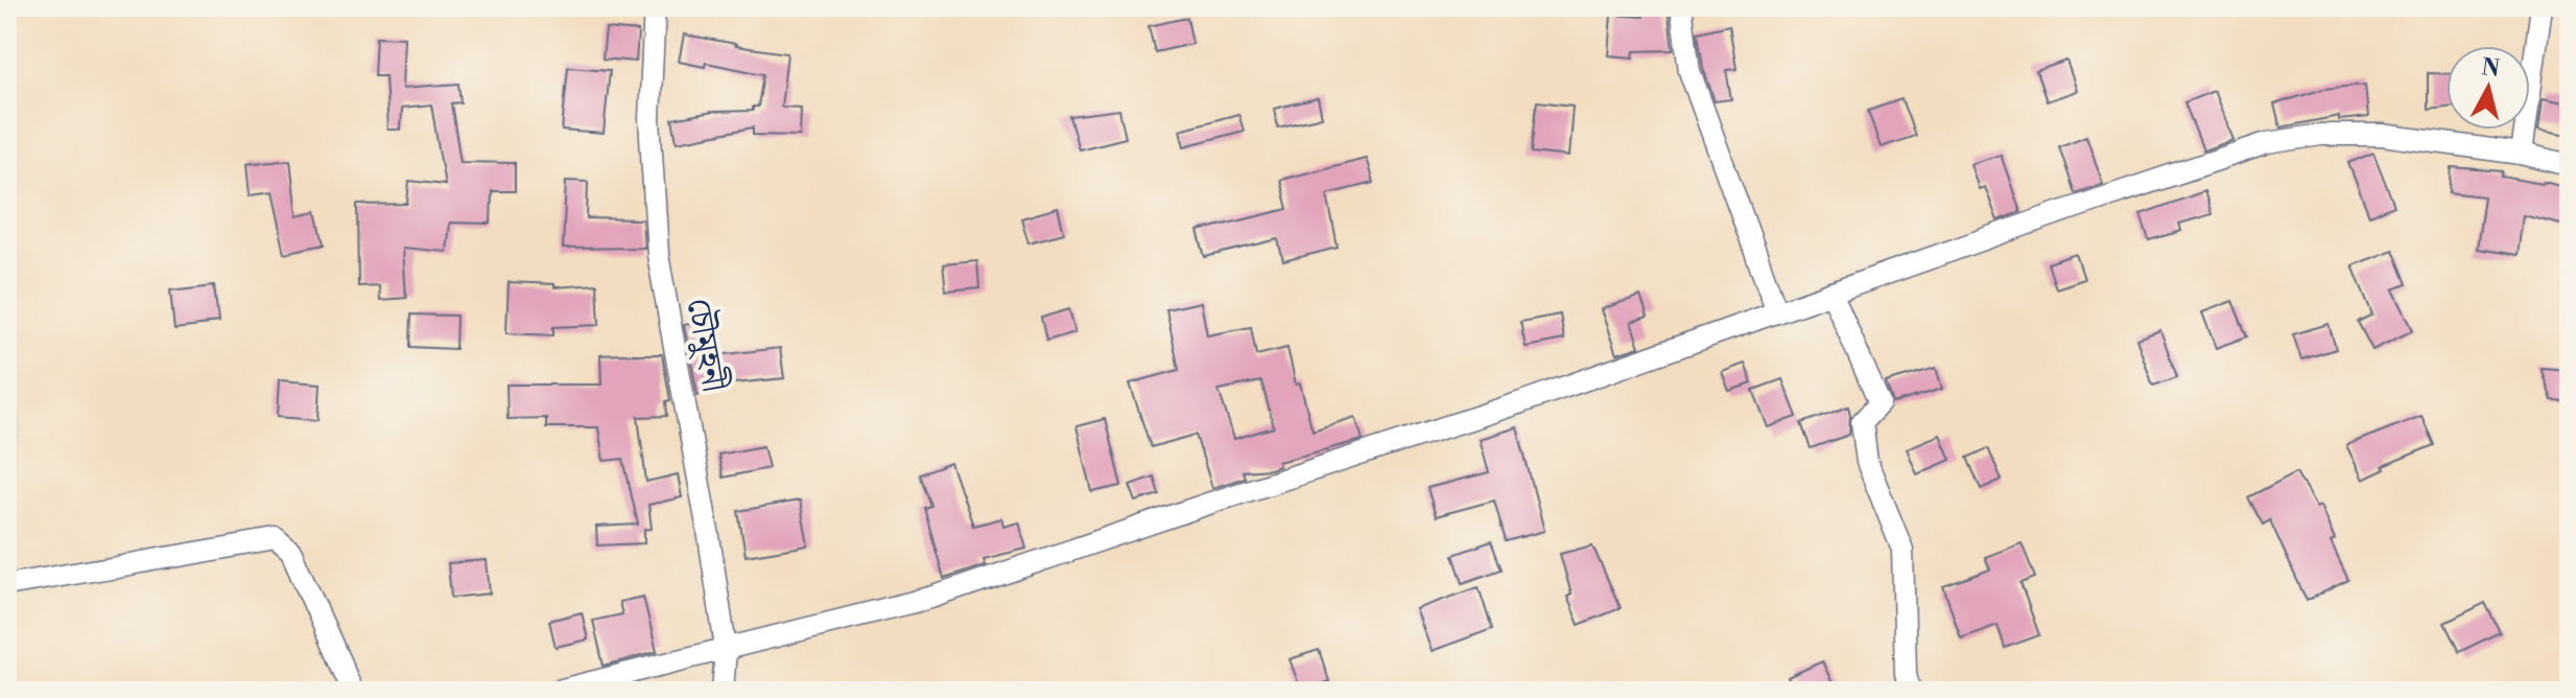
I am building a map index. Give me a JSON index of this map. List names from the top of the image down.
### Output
{
  "streets": {
    "street": ["চৌমুহনী"]
  },
  "north": "top"
}
